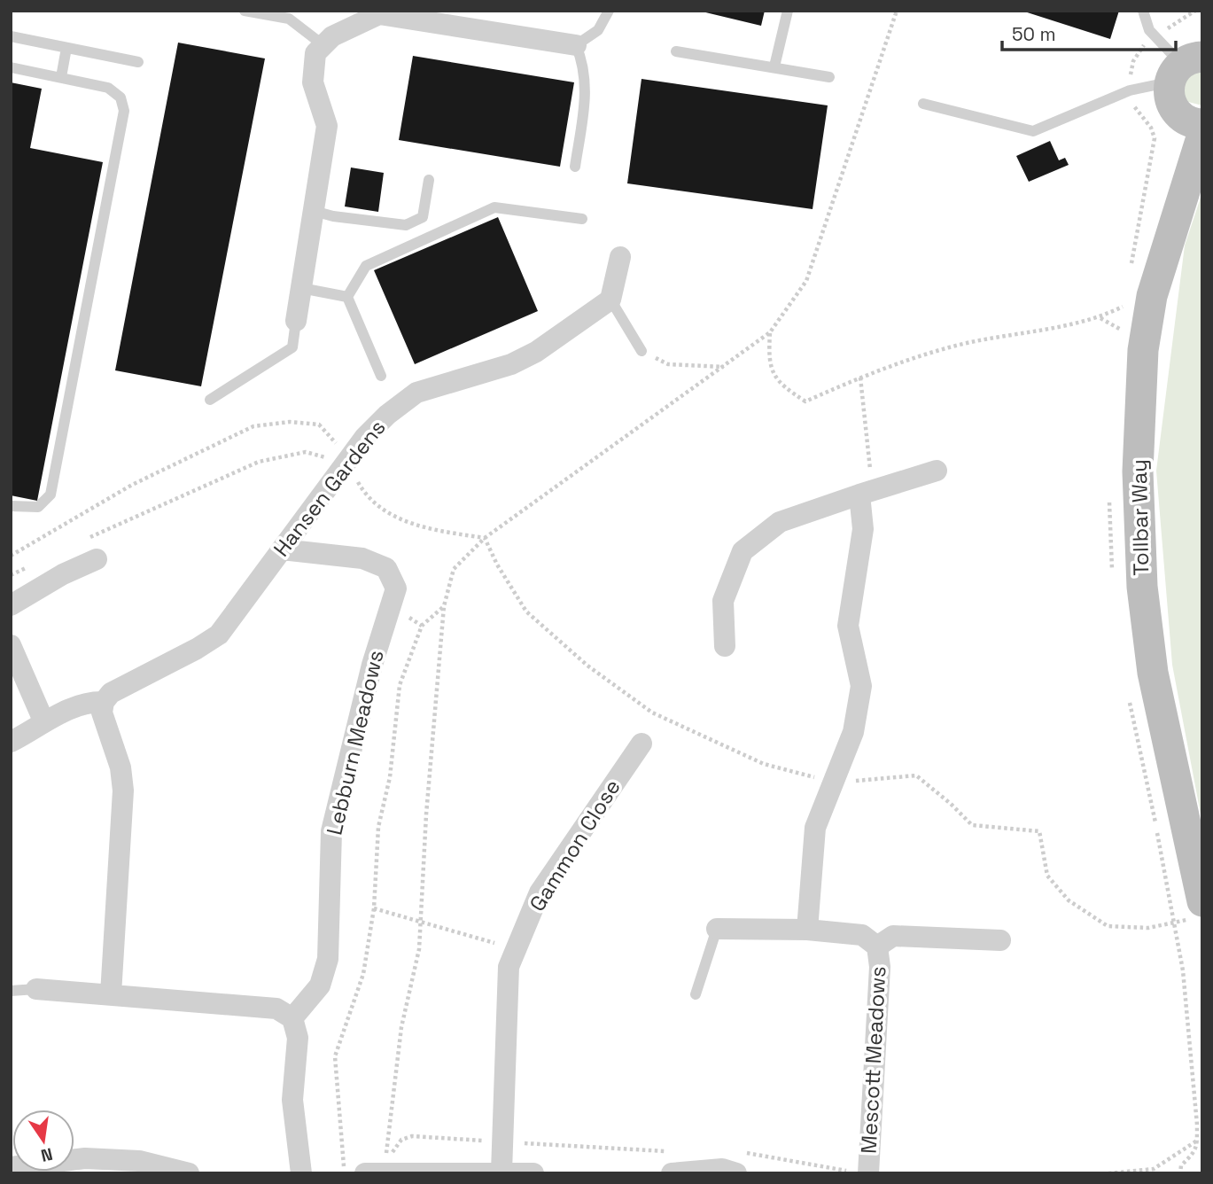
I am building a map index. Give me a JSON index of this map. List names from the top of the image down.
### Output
{
  "streets": {
    "main road": ["Tollbar Way"],
    "street": [
      "Hansen Gardens",
      "Lebburn Meadows",
      "Gammon Close",
      "Mescott Meadows"
    ]
  },
  "crossings": [
    ["Hansen Gardens", "Lebburn Meadows"]
  ],
  "scale_bar": "50 m",
  "north": "bottom"
}
